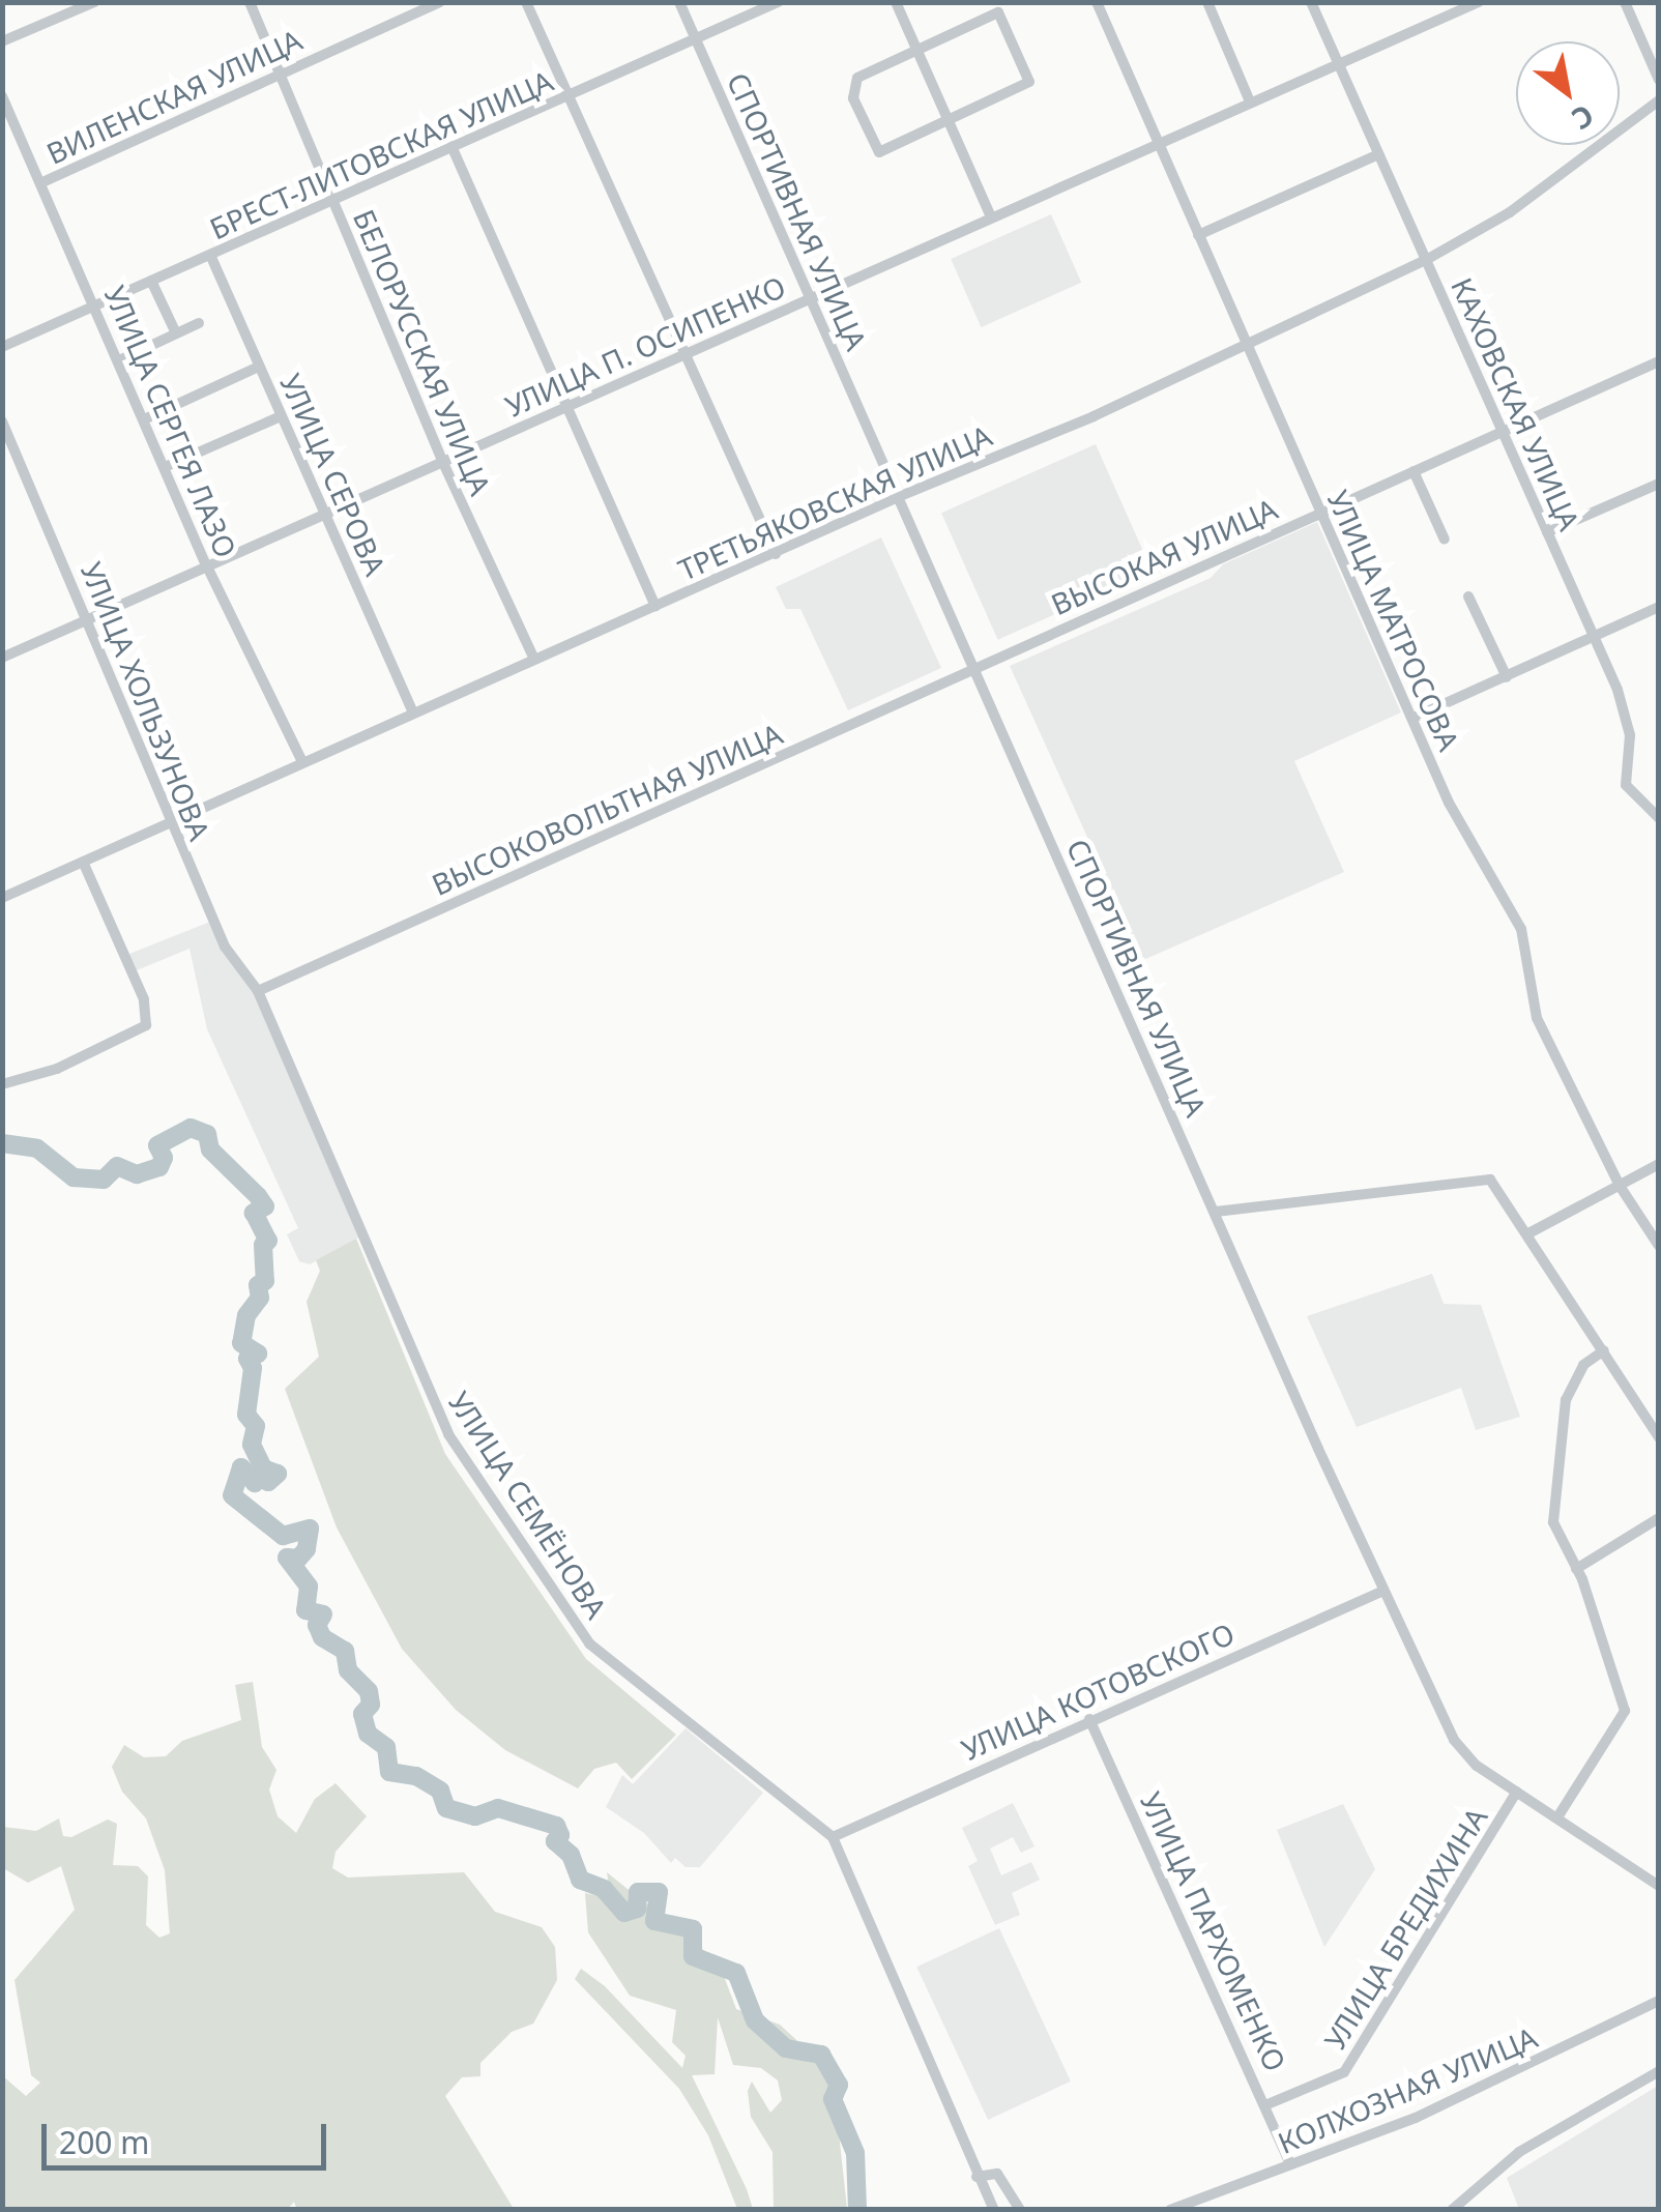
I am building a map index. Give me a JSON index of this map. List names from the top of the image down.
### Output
{
  "streets": {
    "street": [
      "ВИЛЕНСКАЯ УЛИЦА",
      "БРЕСТ-ЛИТОВСКАЯ УЛИЦА",
      "СПОРТИВНАЯ УЛИЦА",
      "УЛИЦА П. ОСИПЕНКО",
      "БЕЛОРУССКАЯ УЛИЦА",
      "КАХОВСКАЯ УЛИЦА",
      "УЛИЦА СЕРГЕЯ ЛАЗО",
      "УЛИЦА СЕРОВА",
      "ТРЕТЬЯКОВСКАЯ УЛИЦА",
      "ВЫСОКАЯ УЛИЦА",
      "УЛИЦА МАТРОСОВА",
      "УЛИЦА ХОЛЬЗУНОВА",
      "ВЫСОКОВОЛЬТНАЯ УЛИЦА",
      "УЛИЦА СЕМЁНОВА",
      "УЛИЦА КОТОВСКОГО",
      "УЛИЦА БРЕДИХИНА",
      "УЛИЦА ПАРХОМЕНКО",
      "КОЛХОЗНАЯ УЛИЦА"
    ]
  },
  "crossings": [
    ["ВИЛЕНСКАЯ УЛИЦА", "БЕЛОРУССКАЯ УЛИЦА"],
    ["ВИЛЕНСКАЯ УЛИЦА", "УЛИЦА СЕРГЕЯ ЛАЗО"],
    ["БРЕСТ-ЛИТОВСКАЯ УЛИЦА", "СПОРТИВНАЯ УЛИЦА"],
    ["БРЕСТ-ЛИТОВСКАЯ УЛИЦА", "БЕЛОРУССКАЯ УЛИЦА"],
    ["БРЕСТ-ЛИТОВСКАЯ УЛИЦА", "УЛИЦА СЕРГЕЯ ЛАЗО"],
    ["БРЕСТ-ЛИТОВСКАЯ УЛИЦА", "УЛИЦА СЕРОВА"],
    ["СПОРТИВНАЯ УЛИЦА", "УЛИЦА П. ОСИПЕНКО"],
    ["СПОРТИВНАЯ УЛИЦА", "ТРЕТЬЯКОВСКАЯ УЛИЦА"],
    ["СПОРТИВНАЯ УЛИЦА", "ВЫСОКАЯ УЛИЦА"],
    ["СПОРТИВНАЯ УЛИЦА", "ВЫСОКОВОЛЬТНАЯ УЛИЦА"],
    ["СПОРТИВНАЯ УЛИЦА", "УЛИЦА КОТОВСКОГО"],
    ["СПОРТИВНАЯ УЛИЦА", "УЛИЦА БРЕДИХИНА"],
    ["УЛИЦА П. ОСИПЕНКО", "БЕЛОРУССКАЯ УЛИЦА"],
    ["УЛИЦА П. ОСИПЕНКО", "КАХОВСКАЯ УЛИЦА"],
    ["УЛИЦА П. ОСИПЕНКО", "УЛИЦА СЕРГЕЯ ЛАЗО"],
    ["УЛИЦА П. ОСИПЕНКО", "УЛИЦА СЕРОВА"],
    ["УЛИЦА П. ОСИПЕНКО", "УЛИЦА МАТРОСОВА"],
    ["УЛИЦА П. ОСИПЕНКО", "УЛИЦА ХОЛЬЗУНОВА"],
    ["БЕЛОРУССКАЯ УЛИЦА", "ТРЕТЬЯКОВСКАЯ УЛИЦА"],
    ["КАХОВСКАЯ УЛИЦА", "ТРЕТЬЯКОВСКАЯ УЛИЦА"],
    ["КАХОВСКАЯ УЛИЦА", "ВЫСОКАЯ УЛИЦА"],
    ["УЛИЦА СЕРГЕЯ ЛАЗО", "ТРЕТЬЯКОВСКАЯ УЛИЦА"],
    ["УЛИЦА СЕРОВА", "ТРЕТЬЯКОВСКАЯ УЛИЦА"],
    ["ТРЕТЬЯКОВСКАЯ УЛИЦА", "УЛИЦА МАТРОСОВА"],
    ["ТРЕТЬЯКОВСКАЯ УЛИЦА", "УЛИЦА ХОЛЬЗУНОВА"],
    ["ВЫСОКАЯ УЛИЦА", "УЛИЦА МАТРОСОВА"],
    ["ВЫСОКАЯ УЛИЦА", "ВЫСОКОВОЛЬТНАЯ УЛИЦА"],
    ["УЛИЦА ХОЛЬЗУНОВА", "ВЫСОКОВОЛЬТНАЯ УЛИЦА"],
    ["УЛИЦА ХОЛЬЗУНОВА", "УЛИЦА СЕМЁНОВА"],
    ["ВЫСОКОВОЛЬТНАЯ УЛИЦА", "УЛИЦА СЕМЁНОВА"],
    ["УЛИЦА СЕМЁНОВА", "УЛИЦА КОТОВСКОГО"],
    ["УЛИЦА КОТОВСКОГО", "УЛИЦА ПАРХОМЕНКО"],
    ["УЛИЦА БРЕДИХИНА", "УЛИЦА ПАРХОМЕНКО"],
    ["УЛИЦА ПАРХОМЕНКО", "КОЛХОЗНАЯ УЛИЦА"]
  ],
  "scale_bar": "200 m",
  "north": "bottom right"
}
